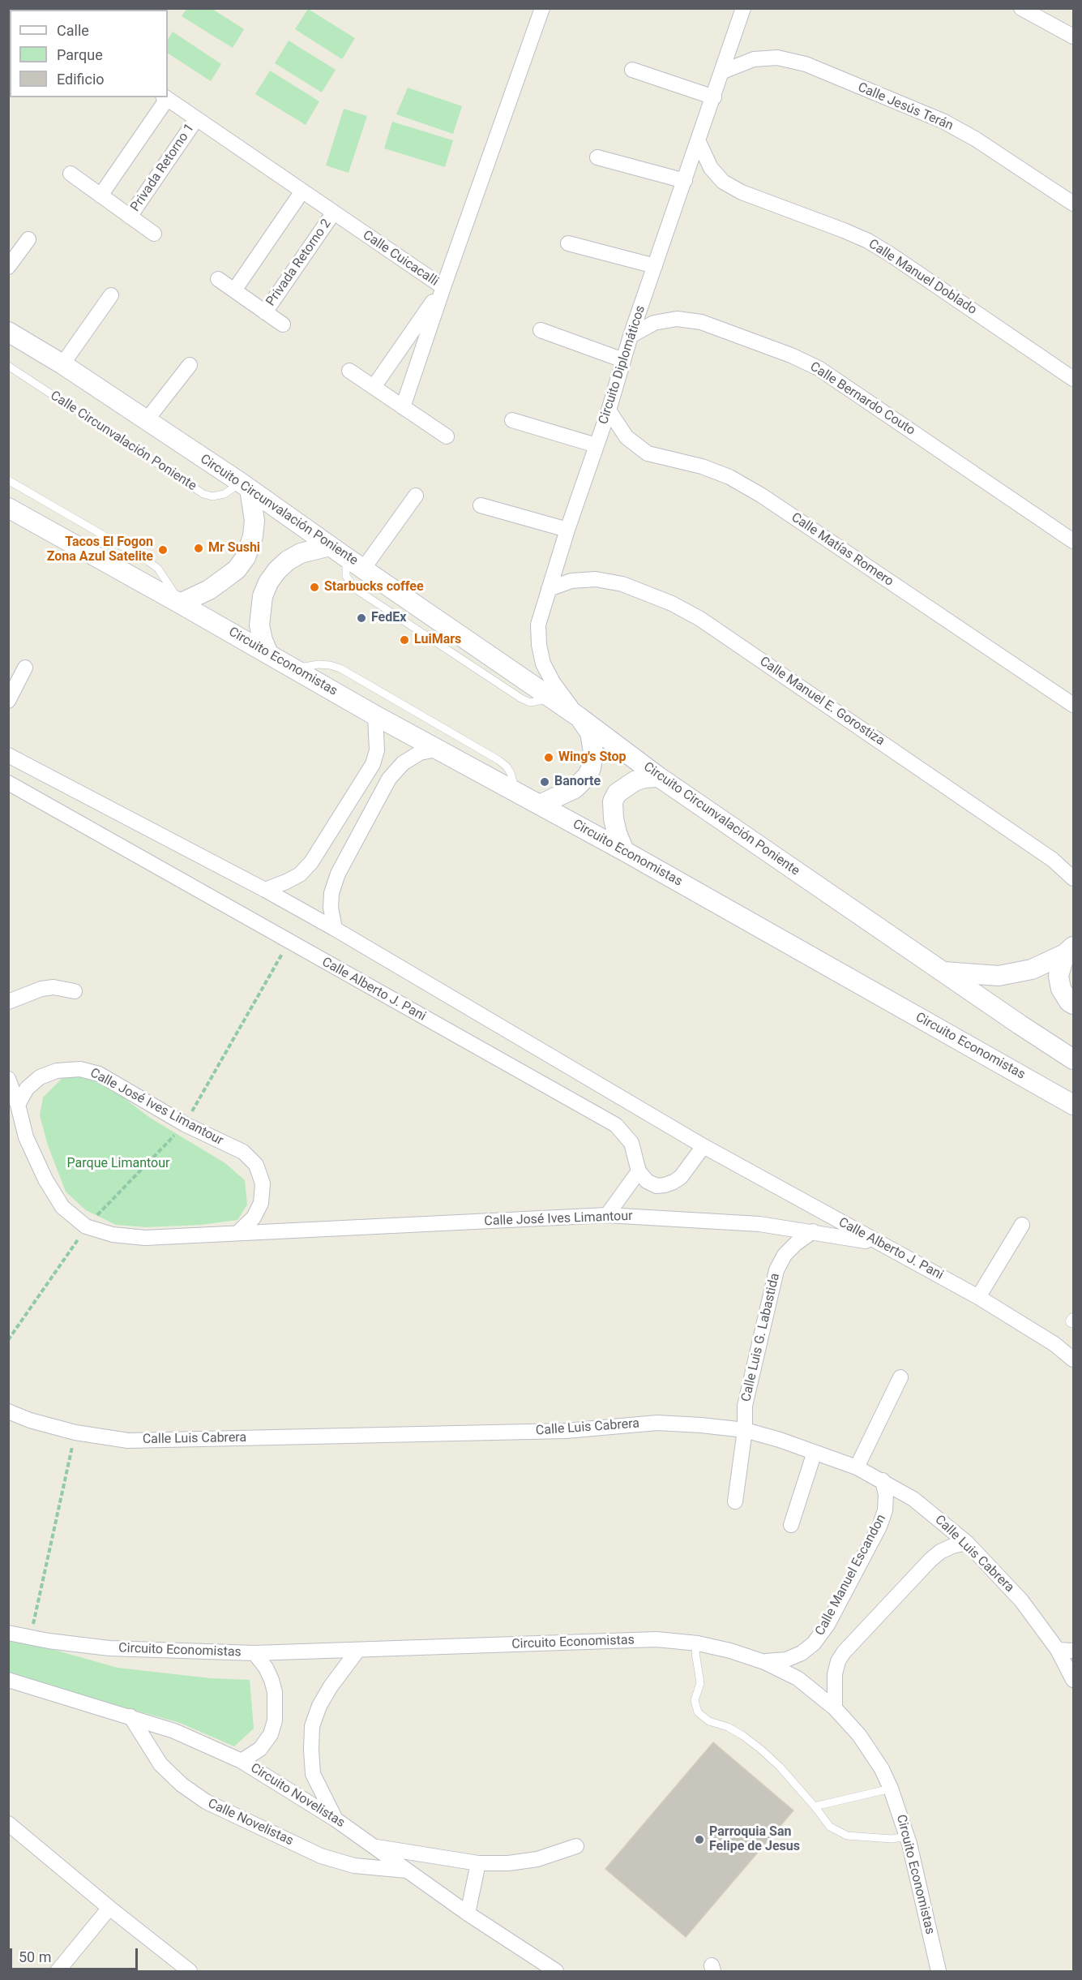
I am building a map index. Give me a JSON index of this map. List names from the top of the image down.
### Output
{
  "streets": {
    "main road": ["Circuito Circunvalación Poniente", "Circuito Economistas"],
    "street": [
      "Calle Jesús Terán",
      "Privada Retorno 1",
      "Calle Cuicacalli",
      "Privada Retorno 2",
      "Calle Manuel Doblado",
      "Circuito Diplomáticos",
      "Calle Bernardo Couto",
      "Calle Matías Romero",
      "Calle Manuel E. Gorostiza",
      "Calle Alberto J. Pani",
      "Calle José Ives Limantour",
      "Calle Luis G. Labastida",
      "Calle Luis Cabrera",
      "Calle Manuel Escandon",
      "Circuito Novelistas",
      "Calle Novelistas"
    ],
    "lane": ["Calle Circunvalación Poniente"]
  },
  "crossings": [
    ["Calle Jesús Terán", "Circuito Diplomáticos"],
    ["Privada Retorno 1", "Calle Cuicacalli"],
    ["Calle Cuicacalli", "Privada Retorno 2"],
    ["Calle Manuel Doblado", "Circuito Diplomáticos"],
    ["Circuito Diplomáticos", "Calle Bernardo Couto"],
    ["Circuito Diplomáticos", "Circuito Circunvalación Poniente"],
    ["Circuito Diplomáticos", "Calle Matías Romero"],
    ["Circuito Diplomáticos", "Calle Manuel E. Gorostiza"],
    ["Calle Circunvalación Poniente", "Circuito Circunvalación Poniente"],
    ["Circuito Economistas", "Calle Manuel Escandon"],
    ["Calle Alberto J. Pani", "Calle José Ives Limantour"],
    ["Calle José Ives Limantour", "Calle Luis G. Labastida"],
    ["Calle Luis G. Labastida", "Calle Luis Cabrera"],
    ["Calle Luis Cabrera", "Calle Manuel Escandon"],
    ["Circuito Novelistas", "Calle Novelistas"]
  ],
  "parks": ["Parque Limantour"],
  "places": [
    "Mr Sushi",
    "Tacos El Fogon Zona Azul Satelite",
    "Starbucks coffee",
    "FedEx",
    "LuiMars",
    "Wing's Stop",
    "Banorte",
    "Parroquia San Felipe de Jesus"
  ],
  "legend": ["Calle", "Parque", "Edificio"],
  "scale_bar": "50 m"
}
